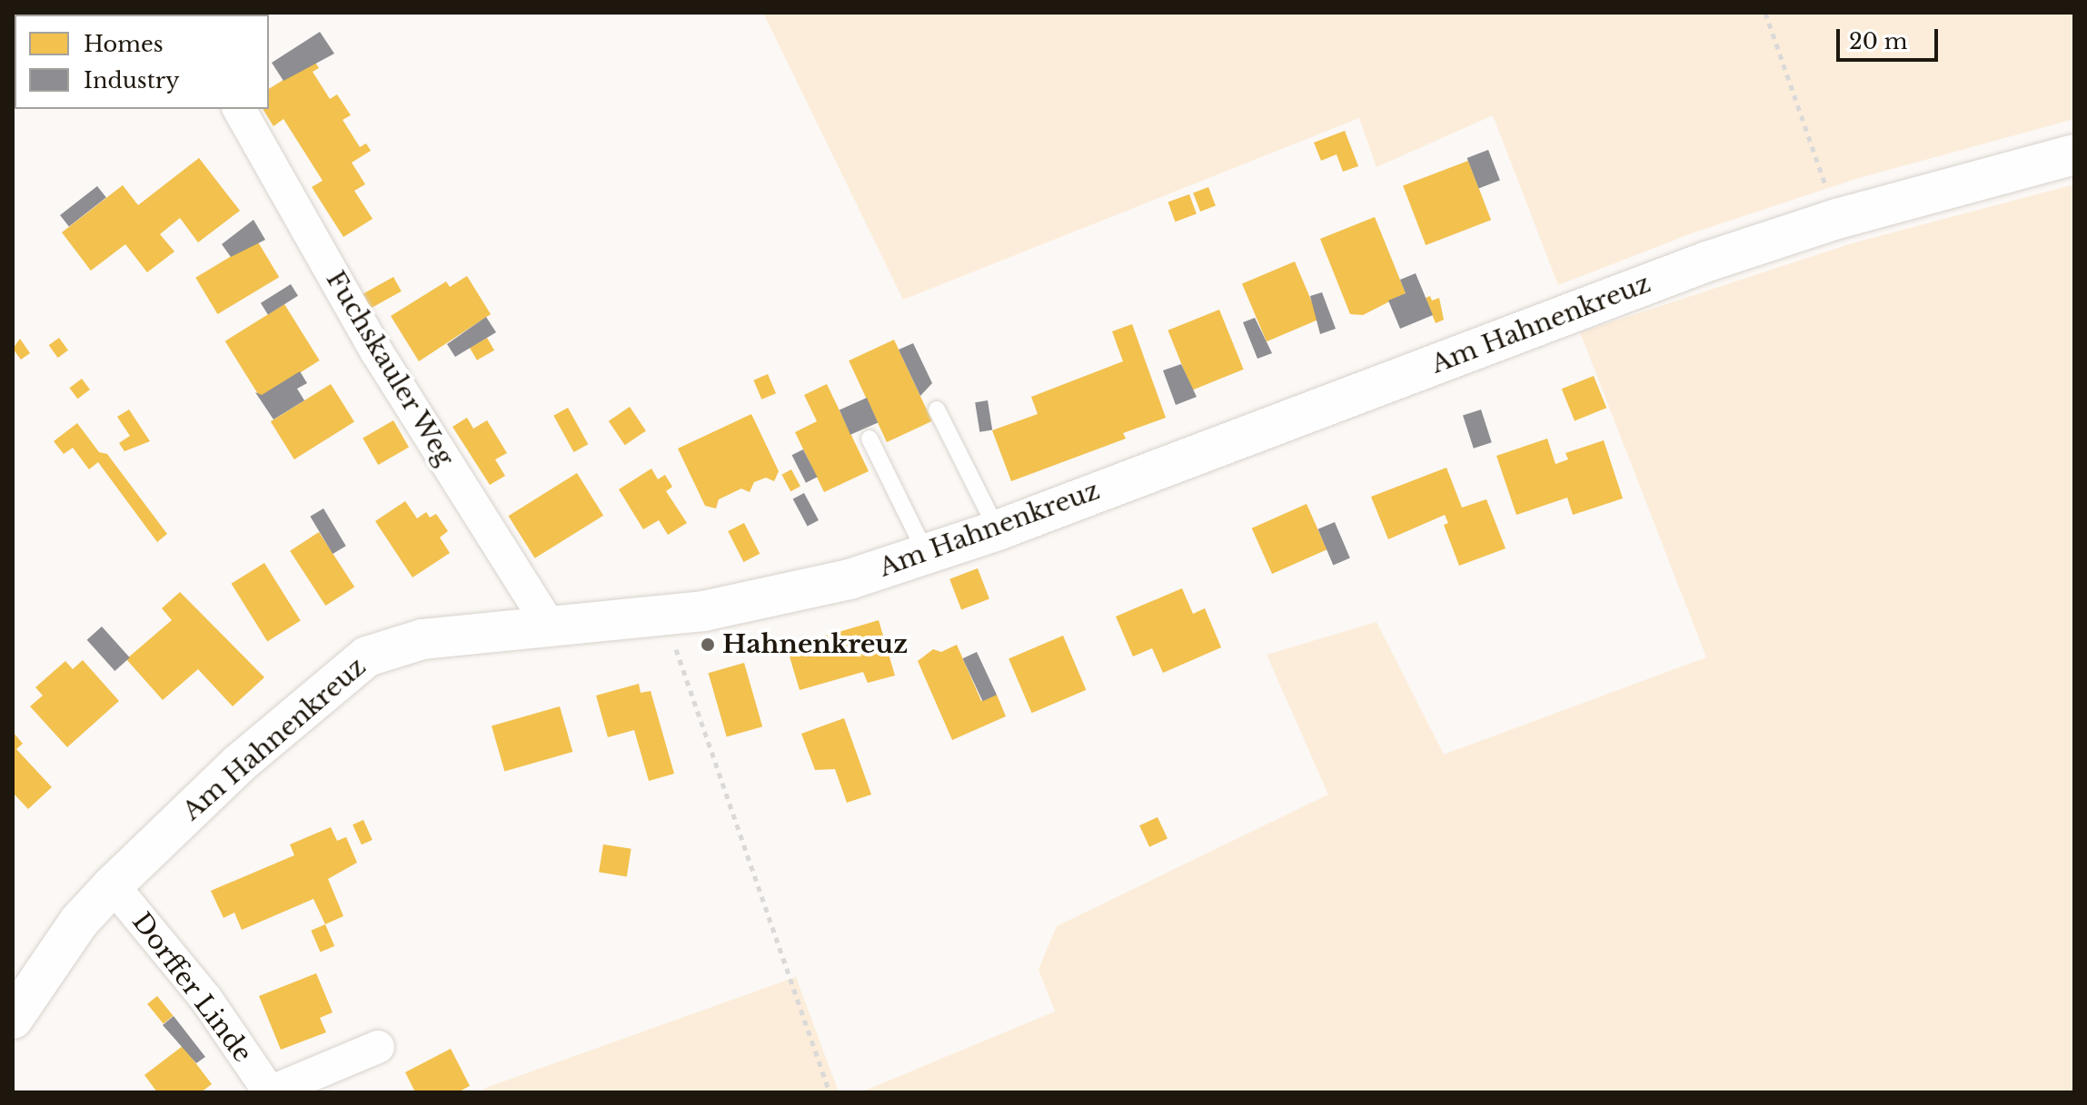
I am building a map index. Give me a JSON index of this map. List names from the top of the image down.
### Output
{
  "streets": {
    "street": ["Am Hahnenkreuz", "Fuchskauler Weg", "Dorffer Linde"]
  },
  "crossings": [
    ["Am Hahnenkreuz", "Fuchskauler Weg"],
    ["Am Hahnenkreuz", "Dorffer Linde"]
  ],
  "places": ["Hahnenkreuz"],
  "legend": ["Homes", "Industry"],
  "scale_bar": "20 m"
}
